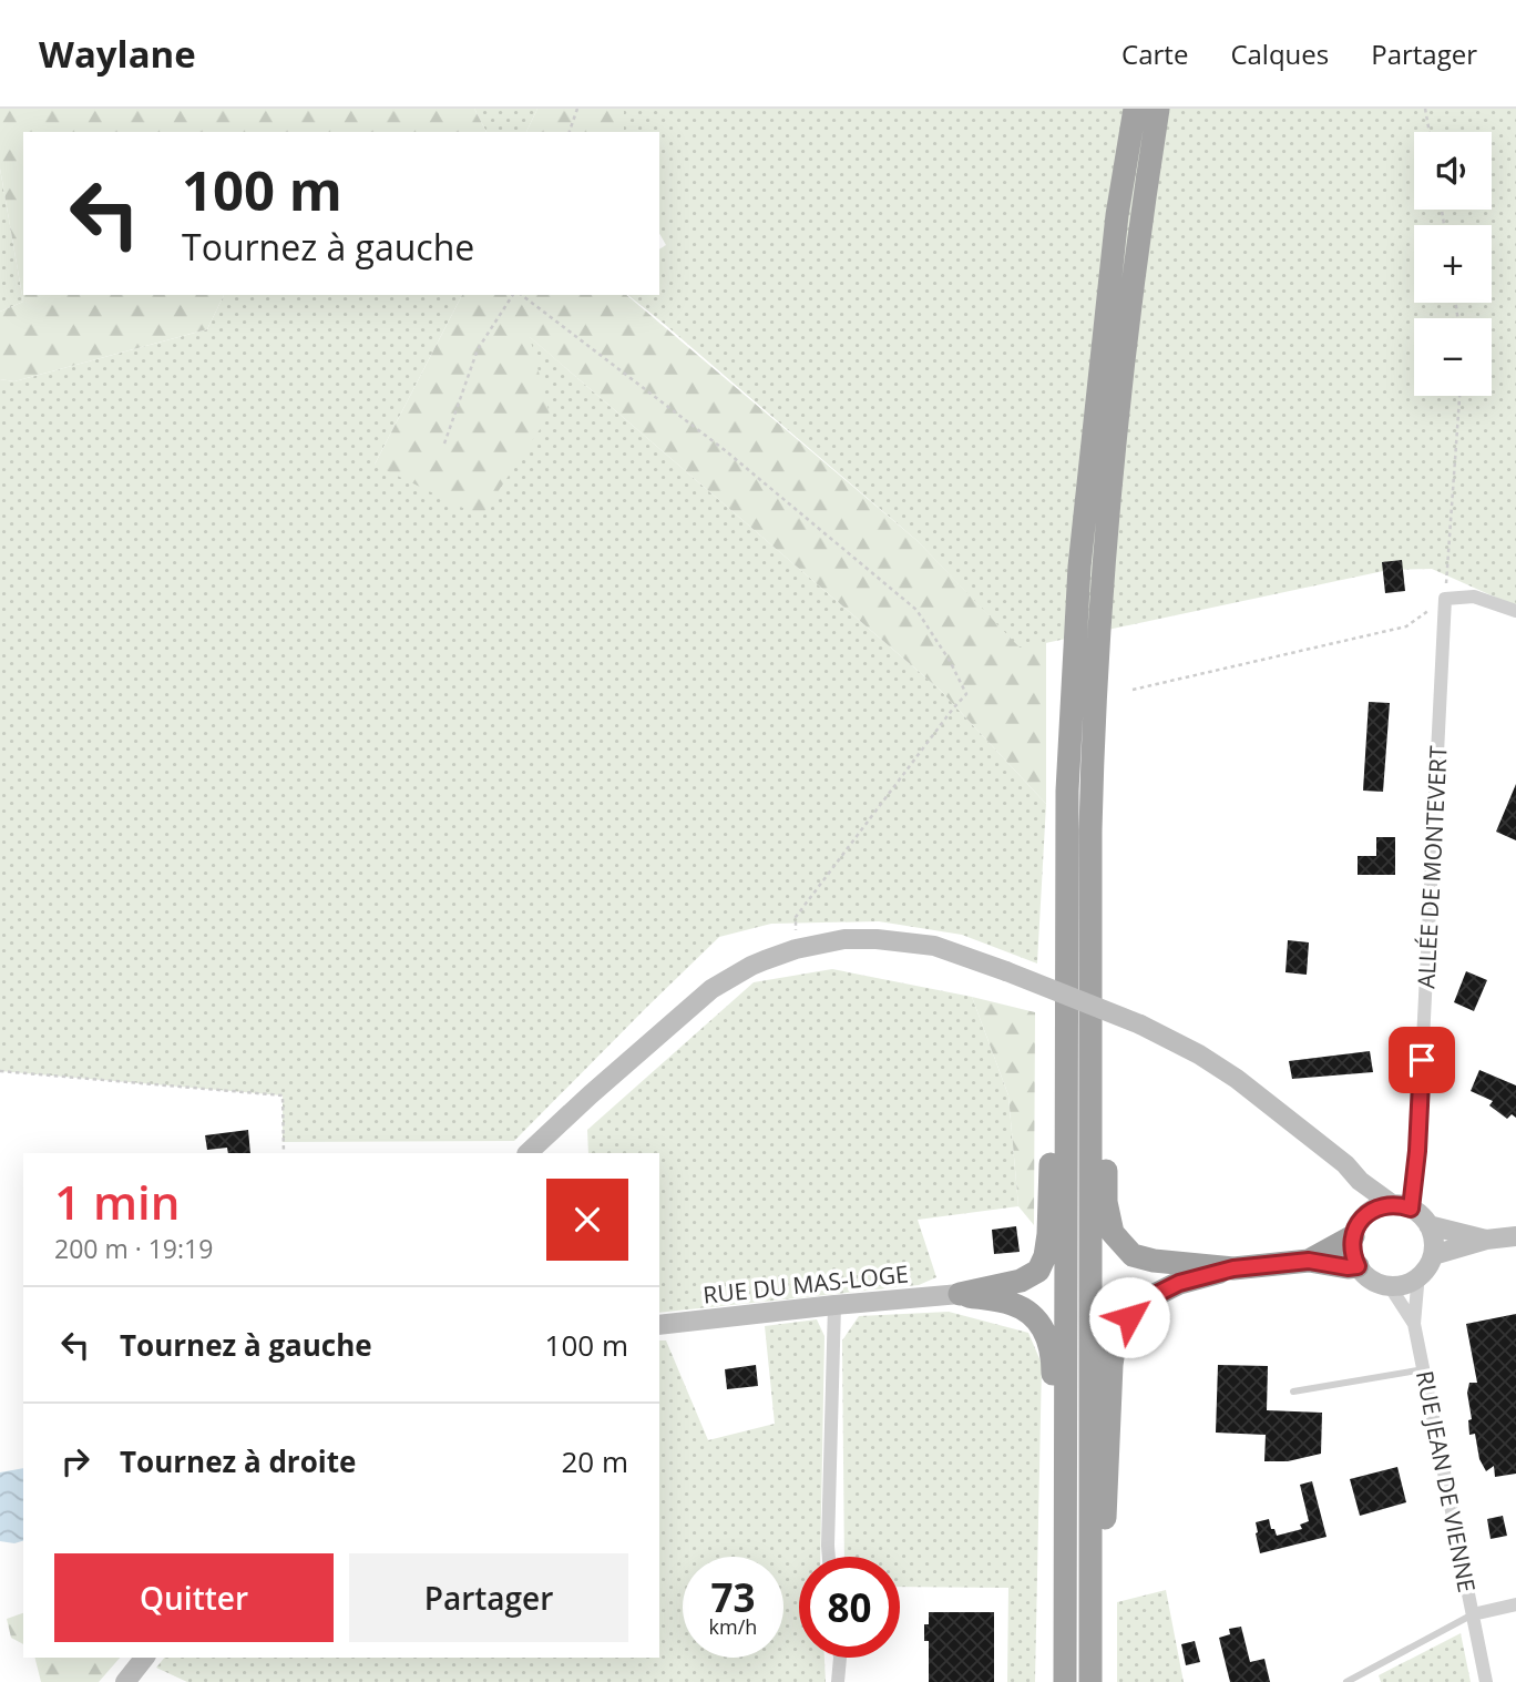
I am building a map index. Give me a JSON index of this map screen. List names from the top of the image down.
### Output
{
  "streets": {
    "main road": ["RUE DU MAS-LOGE"],
    "street": ["ALLÉE DE MONTEVERT", "RUE JEAN DE VIENNE"]
  },
  "crossings": [
    ["ALLÉE DE MONTEVERT", "RUE JEAN DE VIENNE"]
  ],
  "page": {
    "header": "Waylane",
    "nav": ["Carte", "Calques", "Partager"],
    "map_buttons": ["+", "−"],
    "turn": ["100 m", "Tournez à gauche"],
    "heading": ["1 min", "200 m · 19:19"],
    "list": [
      {
        "name": "Tournez à gauche",
        "value": "100 m"
      },
      {
        "name": "Tournez à droite",
        "value": "20 m"
      }
    ],
    "buttons": ["Quitter", "Partager"],
    "speed": "73 km/h",
    "limit": "80"
  }
}
